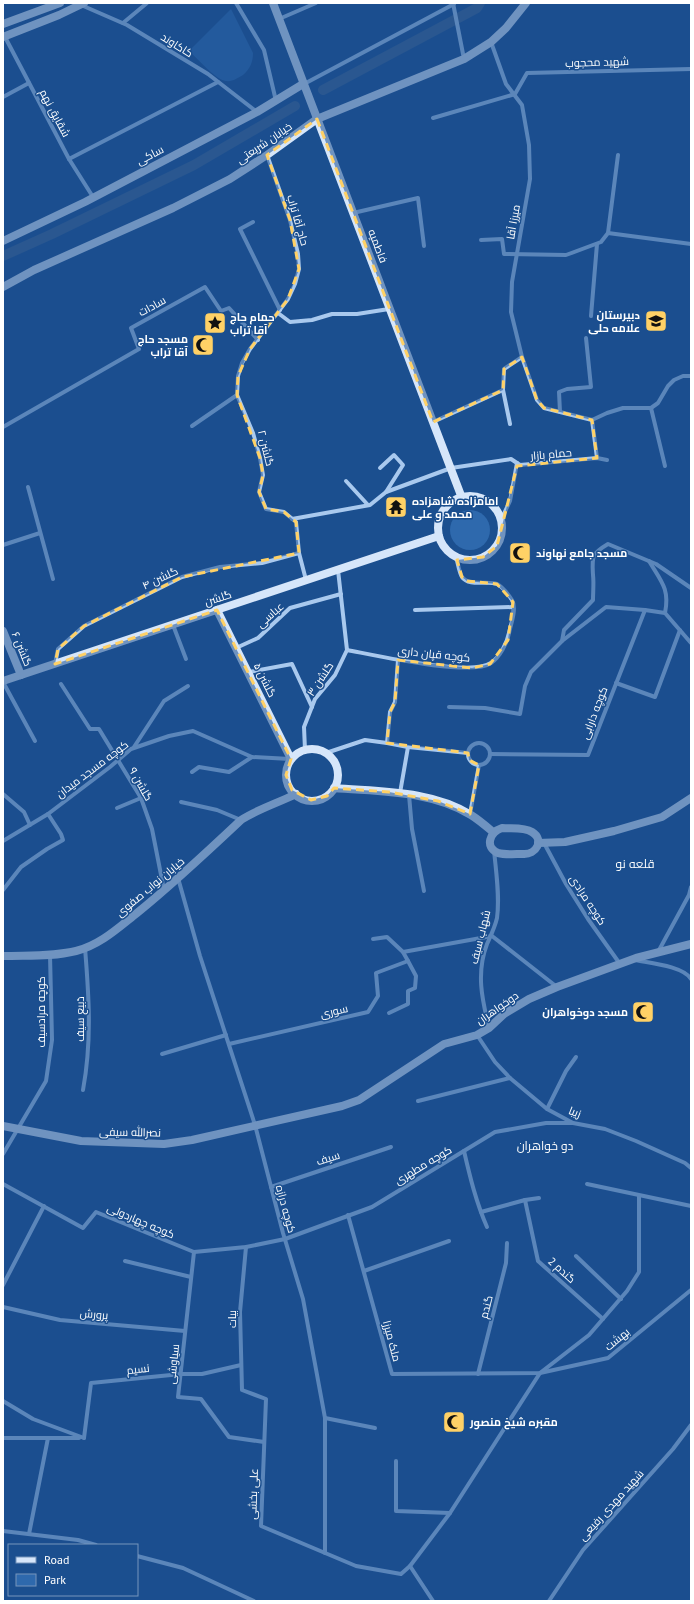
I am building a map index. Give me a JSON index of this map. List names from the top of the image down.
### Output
{
  "streets": {
    "street": [
      "کاکاوند",
      "شهید محجوب",
      "شقایق نهم",
      "خیابان شریعتی",
      "ساکی",
      "حاج آقا تراب",
      "میرزا آقا",
      "فاطمیه",
      "سادات",
      "گلشن ۲",
      "حمام بازار",
      "گلشن ۴",
      "گلشن",
      "عباسی",
      "گلشن ۶",
      "کوچه قپان داری",
      "گلشن ۳",
      "گلشن ۵",
      "کوچه دارابی",
      "کوچه مسجد میدان",
      "گلشن ۹",
      "خیابان نواب صفوی",
      "کوچه مرادی",
      "شهاب سیف",
      "دوخواهران",
      "سوری",
      "کوچه مرادسیف",
      "ذبیع سیف",
      "زیبا",
      "نصرالله سیفی",
      "سیف",
      "کوچه مطهری",
      "کوچه درازه",
      "کوچه چهاردولی",
      "گندم 2",
      "گندم",
      "پرورش",
      "بیات",
      "بهشت",
      "ملک میرزا",
      "سیاوشی",
      "نسیم",
      "علی بخشی",
      "شهید مهدی رفیعی"
    ]
  },
  "crossings": [
    ["کاکاوند", "ساکی"],
    ["شهید محجوب", "میرزا آقا"],
    ["شقایق نهم", "ساکی"],
    ["خیابان شریعتی", "حاج آقا تراب"],
    ["خیابان شریعتی", "میرزا آقا"],
    ["خیابان شریعتی", "فاطمیه"],
    ["ساکی", "فاطمیه"],
    ["حاج آقا تراب", "سادات"],
    ["حاج آقا تراب", "گلشن ۲"],
    ["فاطمیه", "حمام بازار"],
    ["فاطمیه", "گلشن"],
    ["گلشن ۴", "گلشن"],
    ["گلشن", "گلشن ۶"],
    ["گلشن", "گلشن ۵"],
    ["عباسی", "گلشن ۵"],
    ["کوچه قپان داری", "گلشن ۳"],
    ["گلشن ۳", "گلشن ۵"],
    ["گلشن ۳", "کوچه مسجد میدان"],
    ["گلشن ۳", "خیابان نواب صفوی"],
    ["گلشن ۵", "کوچه مسجد میدان"],
    ["گلشن ۵", "خیابان نواب صفوی"],
    ["کوچه مسجد میدان", "گلشن ۹"],
    ["کوچه مسجد میدان", "خیابان نواب صفوی"],
    ["گلشن ۹", "خیابان نواب صفوی"],
    ["خیابان نواب صفوی", "کوچه مرادسیف"],
    ["خیابان نواب صفوی", "ذبیع سیف"],
    ["خیابان نواب صفوی", "کوچه درازه"],
    ["کوچه مرادی", "دوخواهران"],
    ["شهاب سیف", "دوخواهران"],
    ["دوخواهران", "زیبا"],
    ["دوخواهران", "نصرالله سیفی"],
    ["دوخواهران", "کوچه درازه"],
    ["سوری", "کوچه درازه"],
    ["کوچه مرادسیف", "نصرالله سیفی"],
    ["زیبا", "کوچه مطهری"],
    ["نصرالله سیفی", "کوچه درازه"],
    ["سیف", "کوچه درازه"],
    ["کوچه مطهری", "کوچه درازه"],
    ["کوچه مطهری", "کوچه چهاردولی"],
    ["کوچه مطهری", "بیات"],
    ["کوچه مطهری", "ملک میرزا"],
    ["کوچه مطهری", "سیاوشی"],
    ["کوچه درازه", "علی بخشی"],
    ["کوچه چهاردولی", "سیاوشی"],
    ["گندم", "ملک میرزا"],
    ["پرورش", "سیاوشی"],
    ["بیات", "نسیم"],
    ["بیات", "علی بخشی"],
    ["بهشت", "ملک میرزا"],
    ["سیاوشی", "نسیم"],
    ["سیاوشی", "علی بخشی"]
  ],
  "districts": ["قلعه نو", "دو خواهران"],
  "places": {
    "school or university": ["دبیرستان علامه حلی"],
    "place": ["حمام حاج آقا تراب"],
    "mosque": [
      "مسجد حاج آقا تراب",
      "مسجد جامع نهاوند",
      "مسجد دوخواهران",
      "مقبره شیخ منصور"
    ],
    "temple": ["امامزاده شاهزاده محمد و علی"]
  },
  "legend": ["Road", "Park"]
}
